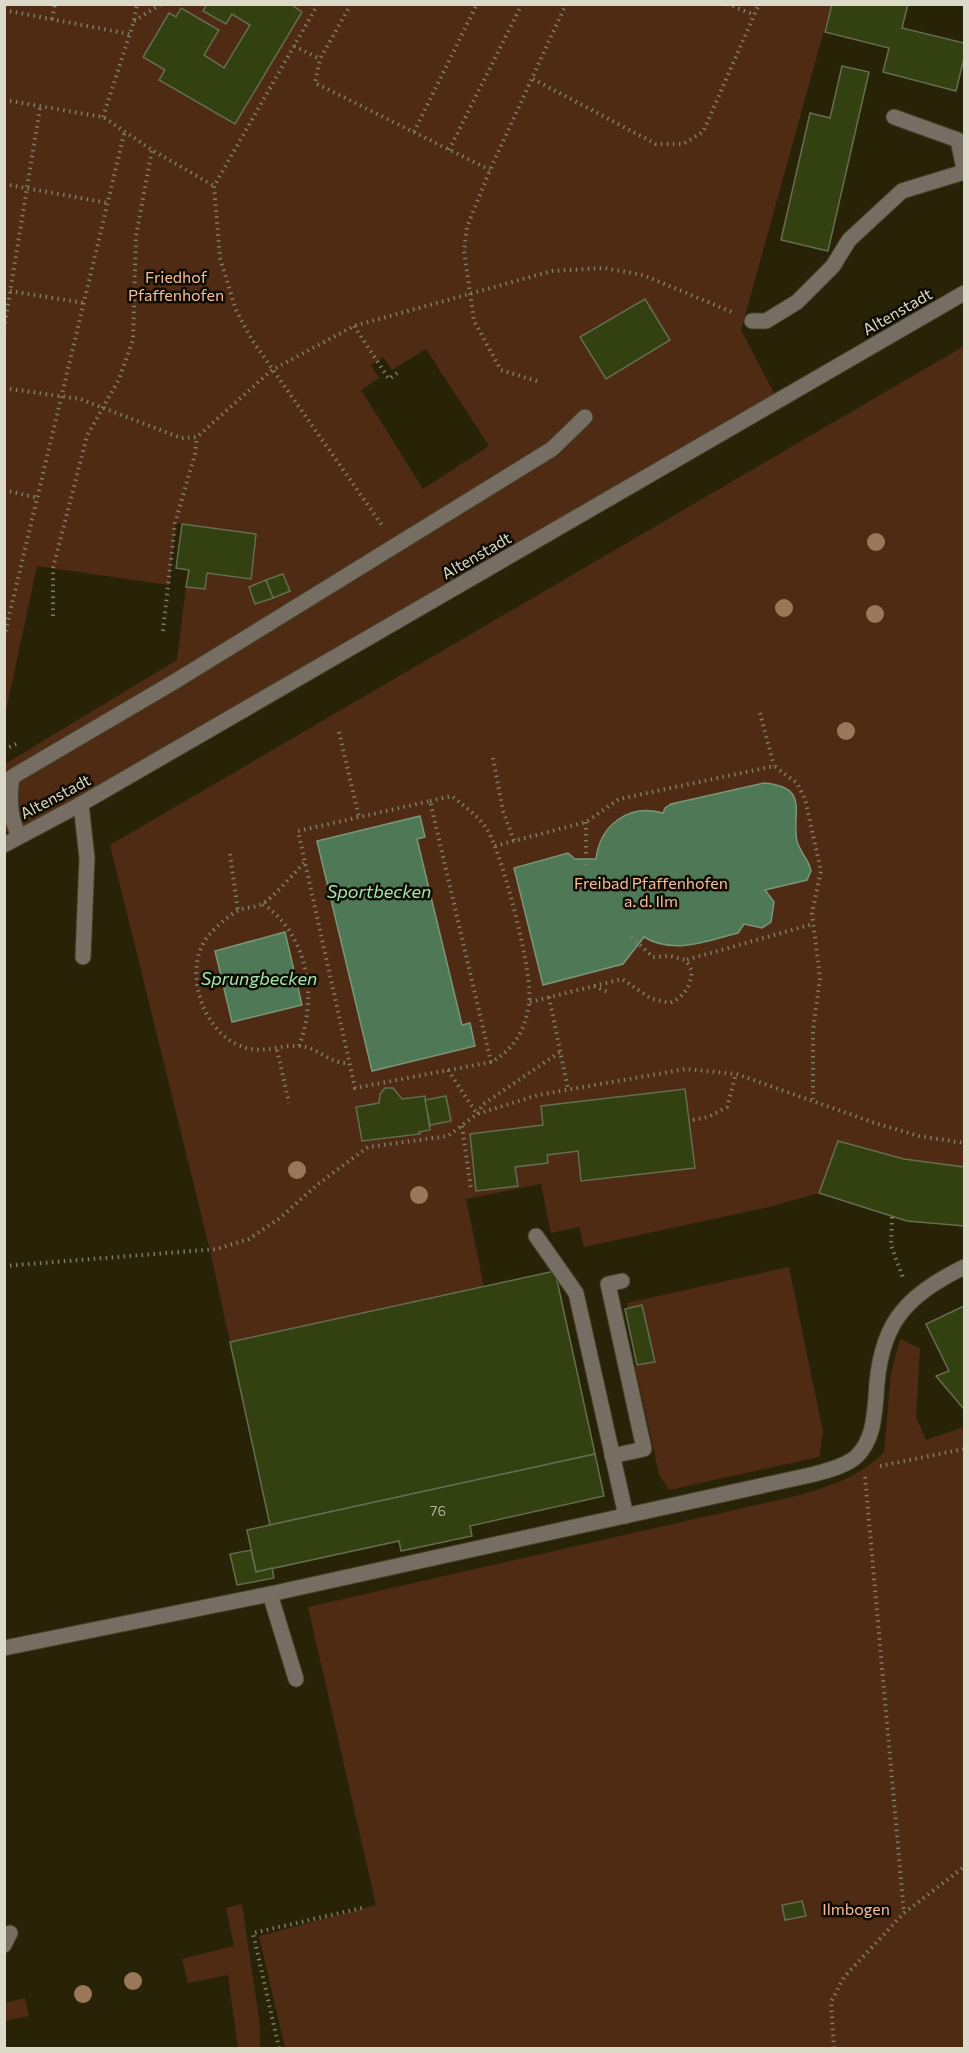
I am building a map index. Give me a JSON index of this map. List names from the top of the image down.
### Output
{
  "streets": {
    "street": ["Altenstadt"]
  },
  "water": ["Sportbecken", "Sprungbecken"],
  "parks": ["Friedhof Pfaffenhofen", "Freibad Pfaffenhofen a. d. Ilm", "Ilmbogen"],
  "house_numbers": ["76"]
}
